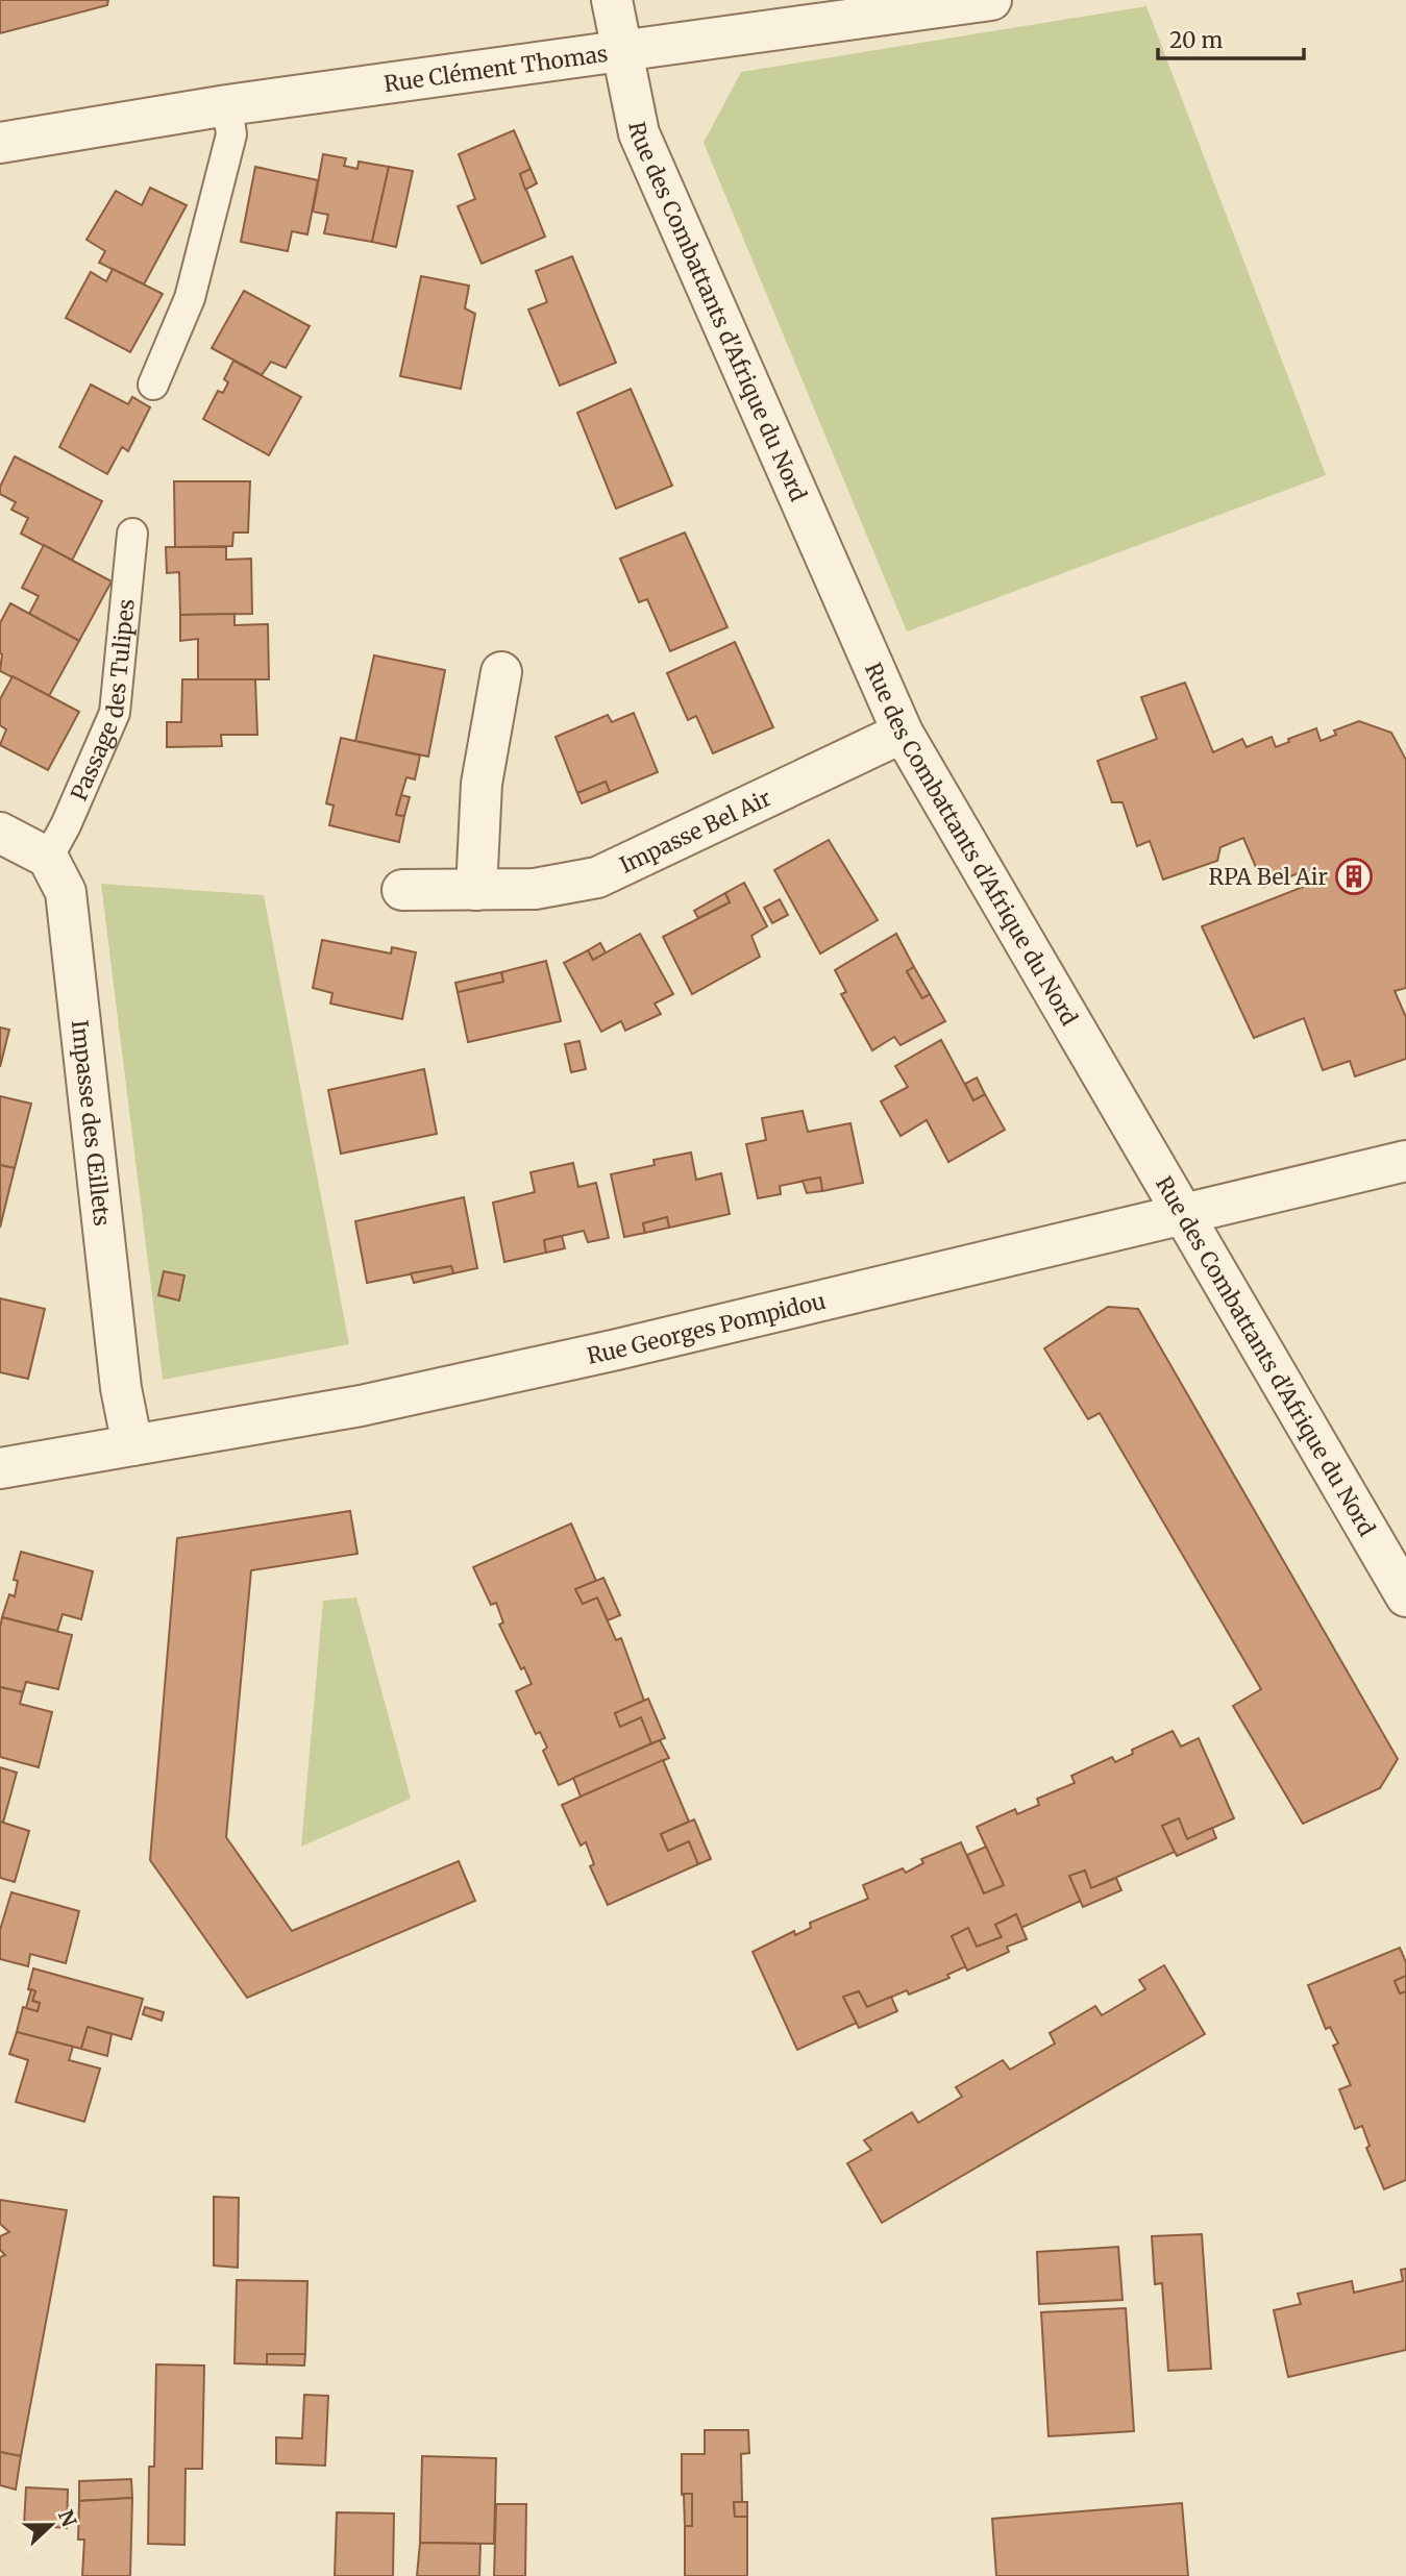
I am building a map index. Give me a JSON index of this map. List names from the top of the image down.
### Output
{
  "streets": {
    "street": [
      "Rue Clément Thomas",
      "Rue des Combattants d'Afrique du Nord",
      "Impasse Bel Air",
      "Impasse des Œillets",
      "Rue Georges Pompidou"
    ],
    "lane": ["Passage des Tulipes"]
  },
  "crossings": [
    ["Rue Clément Thomas", "Rue des Combattants d'Afrique du Nord"],
    ["Rue des Combattants d'Afrique du Nord", "Impasse Bel Air"],
    ["Rue des Combattants d'Afrique du Nord", "Rue Georges Pompidou"],
    ["Passage des Tulipes", "Impasse des Œillets"],
    ["Impasse des Œillets", "Rue Georges Pompidou"]
  ],
  "places": {
    "building": ["RPA Bel Air"]
  },
  "scale_bar": "20 m",
  "north": "right"
}
